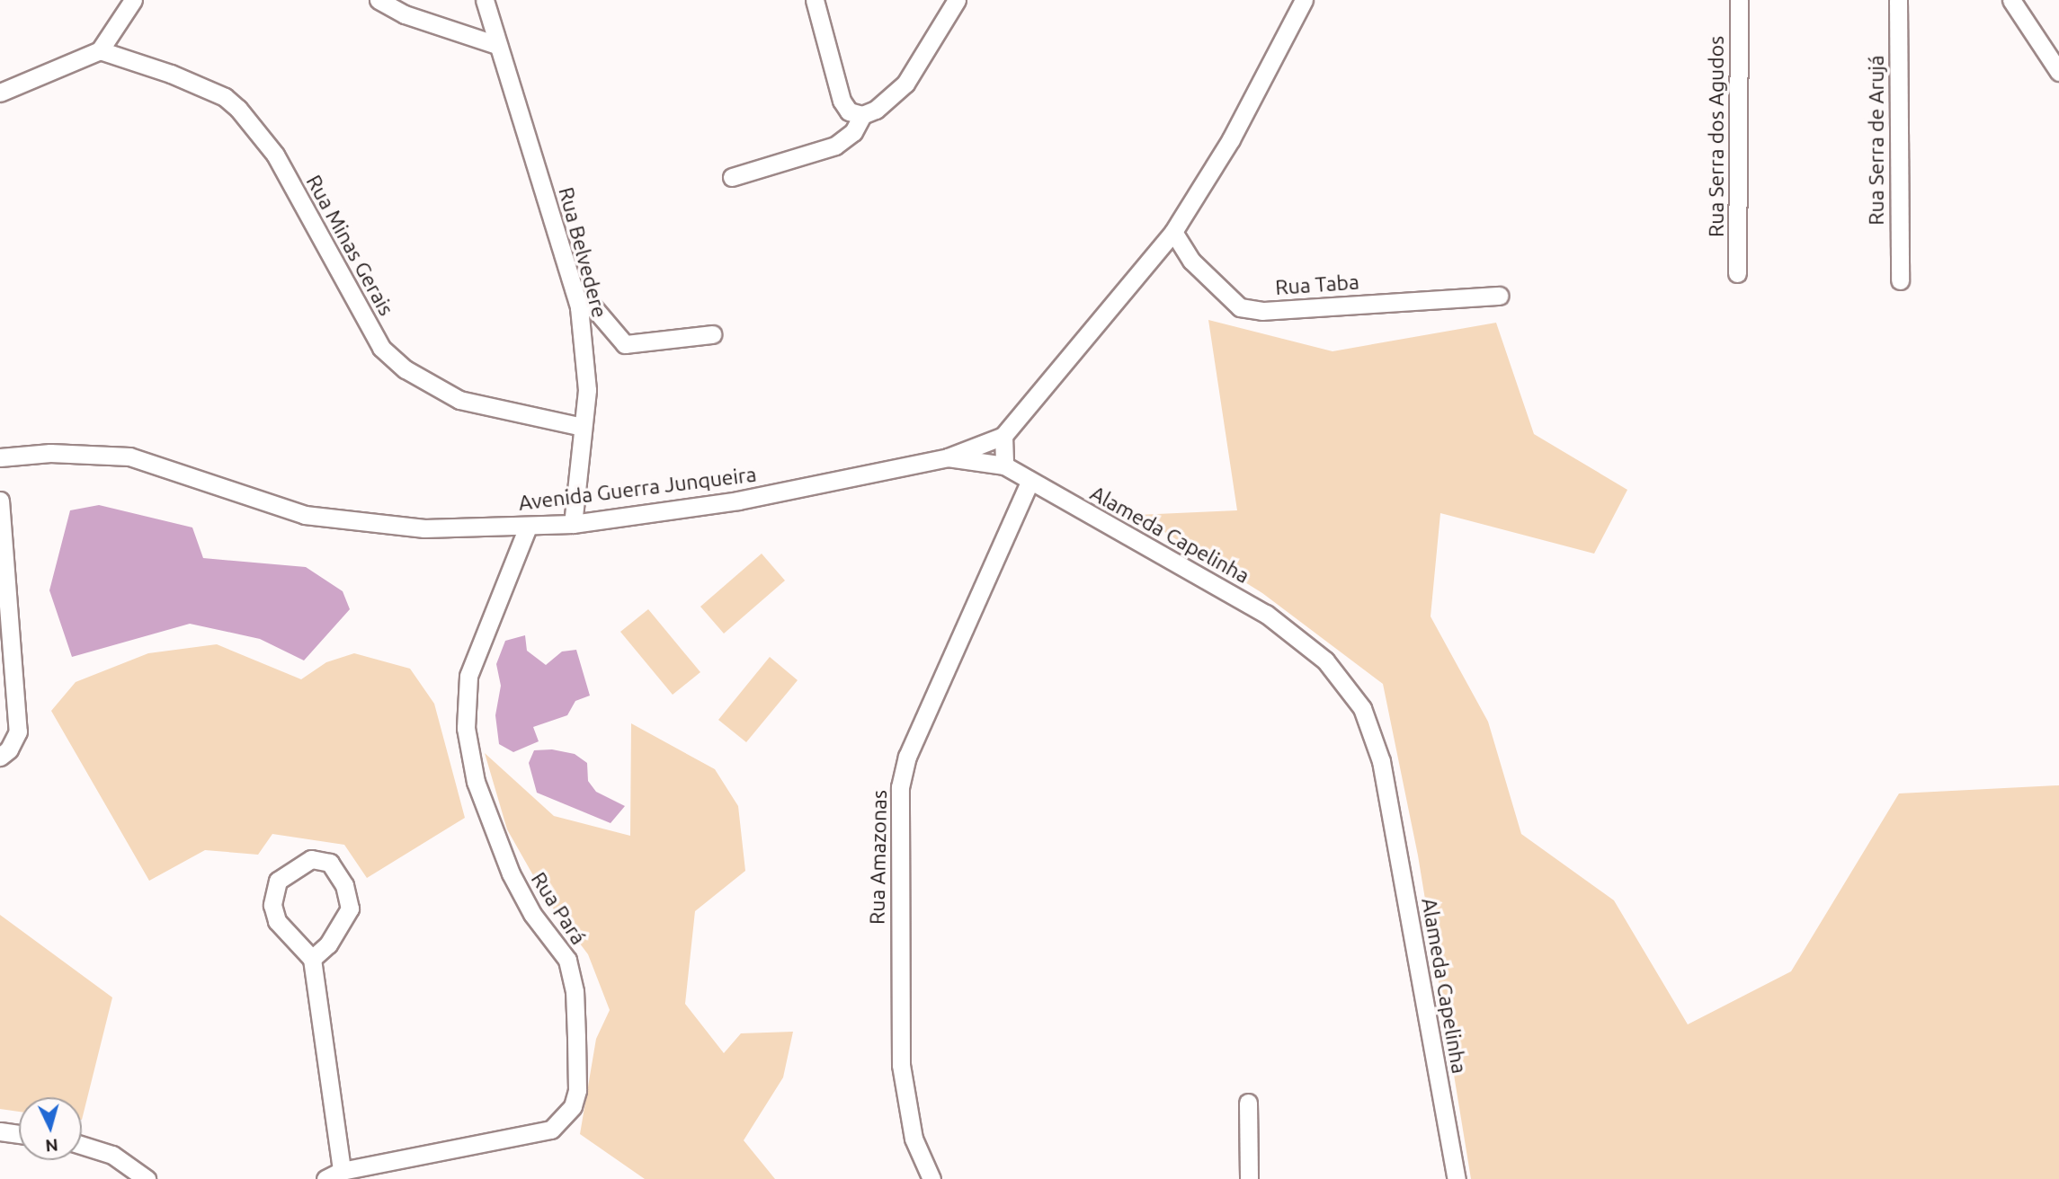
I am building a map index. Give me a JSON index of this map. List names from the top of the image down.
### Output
{
  "streets": {
    "street": [
      "Rua Serra dos Agudos",
      "Rua Serra de Arujá",
      "Rua Minas Gerais",
      "Rua Belvedere",
      "Rua Taba",
      "Avenida Guerra Junqueira",
      "Alameda Capelinha",
      "Rua Amazonas",
      "Rua Pará"
    ]
  },
  "crossings": [
    ["Rua Minas Gerais", "Rua Belvedere"],
    ["Rua Belvedere", "Avenida Guerra Junqueira"],
    ["Avenida Guerra Junqueira", "Alameda Capelinha"],
    ["Avenida Guerra Junqueira", "Rua Pará"],
    ["Alameda Capelinha", "Rua Amazonas"]
  ],
  "north": "bottom"
}
